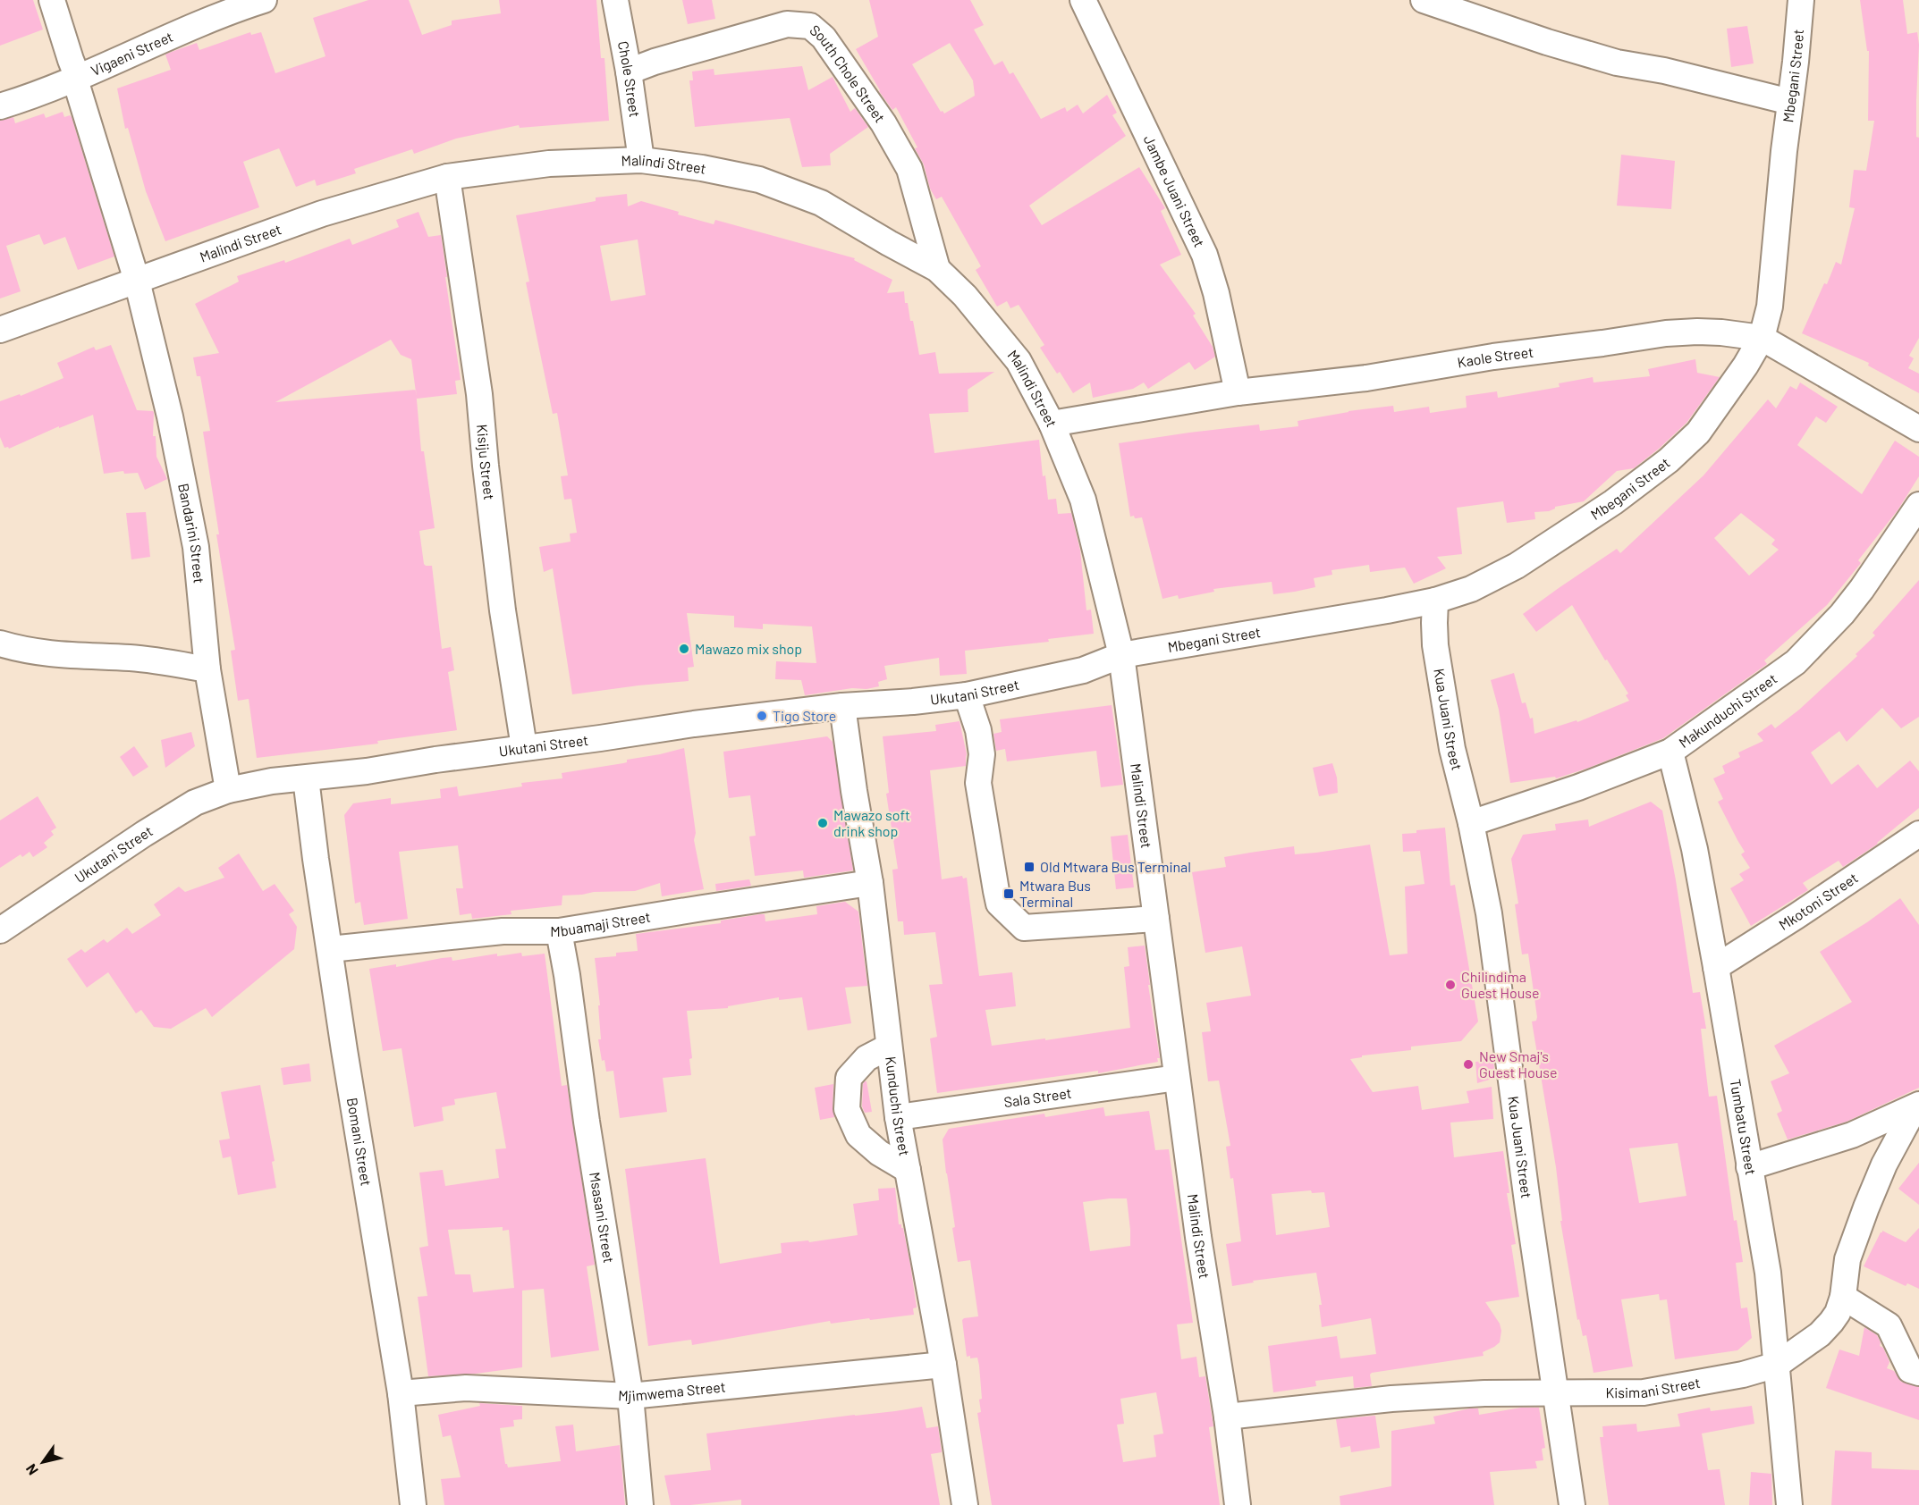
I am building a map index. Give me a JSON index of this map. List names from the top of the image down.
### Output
{
  "streets": {
    "street": [
      "Vigaeni Street",
      "South Chole Street",
      "Mbegani Street",
      "Chole Street",
      "Malindi Street",
      "Jambe Juani Street",
      "Kaole Street",
      "Kisiju Street",
      "Bandarini Street",
      "Ukutani Street",
      "Makunduchi Street",
      "Kua Juani Street",
      "Mkotoni Street",
      "Mbuamaji Street",
      "Sala Street",
      "Kunduchi Street",
      "Tumbatu Street",
      "Bomani Street",
      "Msasani Street",
      "Kisimani Street",
      "Mjimwema Street"
    ]
  },
  "crossings": [
    ["Vigaeni Street", "Bandarini Street"],
    ["South Chole Street", "Chole Street"],
    ["South Chole Street", "Malindi Street"],
    ["Mbegani Street", "Malindi Street"],
    ["Mbegani Street", "Kaole Street"],
    ["Mbegani Street", "Ukutani Street"],
    ["Mbegani Street", "Kua Juani Street"],
    ["Chole Street", "Malindi Street"],
    ["Malindi Street", "Kaole Street"],
    ["Malindi Street", "Kisiju Street"],
    ["Malindi Street", "Bandarini Street"],
    ["Malindi Street", "Ukutani Street"],
    ["Malindi Street", "Sala Street"],
    ["Malindi Street", "Kisimani Street"],
    ["Jambe Juani Street", "Kaole Street"],
    ["Kisiju Street", "Ukutani Street"],
    ["Bandarini Street", "Ukutani Street"],
    ["Ukutani Street", "Kunduchi Street"],
    ["Ukutani Street", "Bomani Street"],
    ["Makunduchi Street", "Kua Juani Street"],
    ["Makunduchi Street", "Tumbatu Street"],
    ["Kua Juani Street", "Kisimani Street"],
    ["Mkotoni Street", "Tumbatu Street"],
    ["Mbuamaji Street", "Kunduchi Street"],
    ["Mbuamaji Street", "Bomani Street"],
    ["Mbuamaji Street", "Msasani Street"],
    ["Sala Street", "Kunduchi Street"],
    ["Kunduchi Street", "Mjimwema Street"],
    ["Tumbatu Street", "Kisimani Street"],
    ["Bomani Street", "Mjimwema Street"],
    ["Msasani Street", "Mjimwema Street"]
  ],
  "places": {
    "other": [
      "Mawazo mix shop",
      "Tigo Store",
      "Mawazo soft drink shop",
      "Chilindima Guest House",
      "New Smaj's Guest House"
    ],
    "transit": ["Old Mtwara Bus Terminal", "Mtwara Bus Terminal"]
  },
  "north": "bottom left"
}
